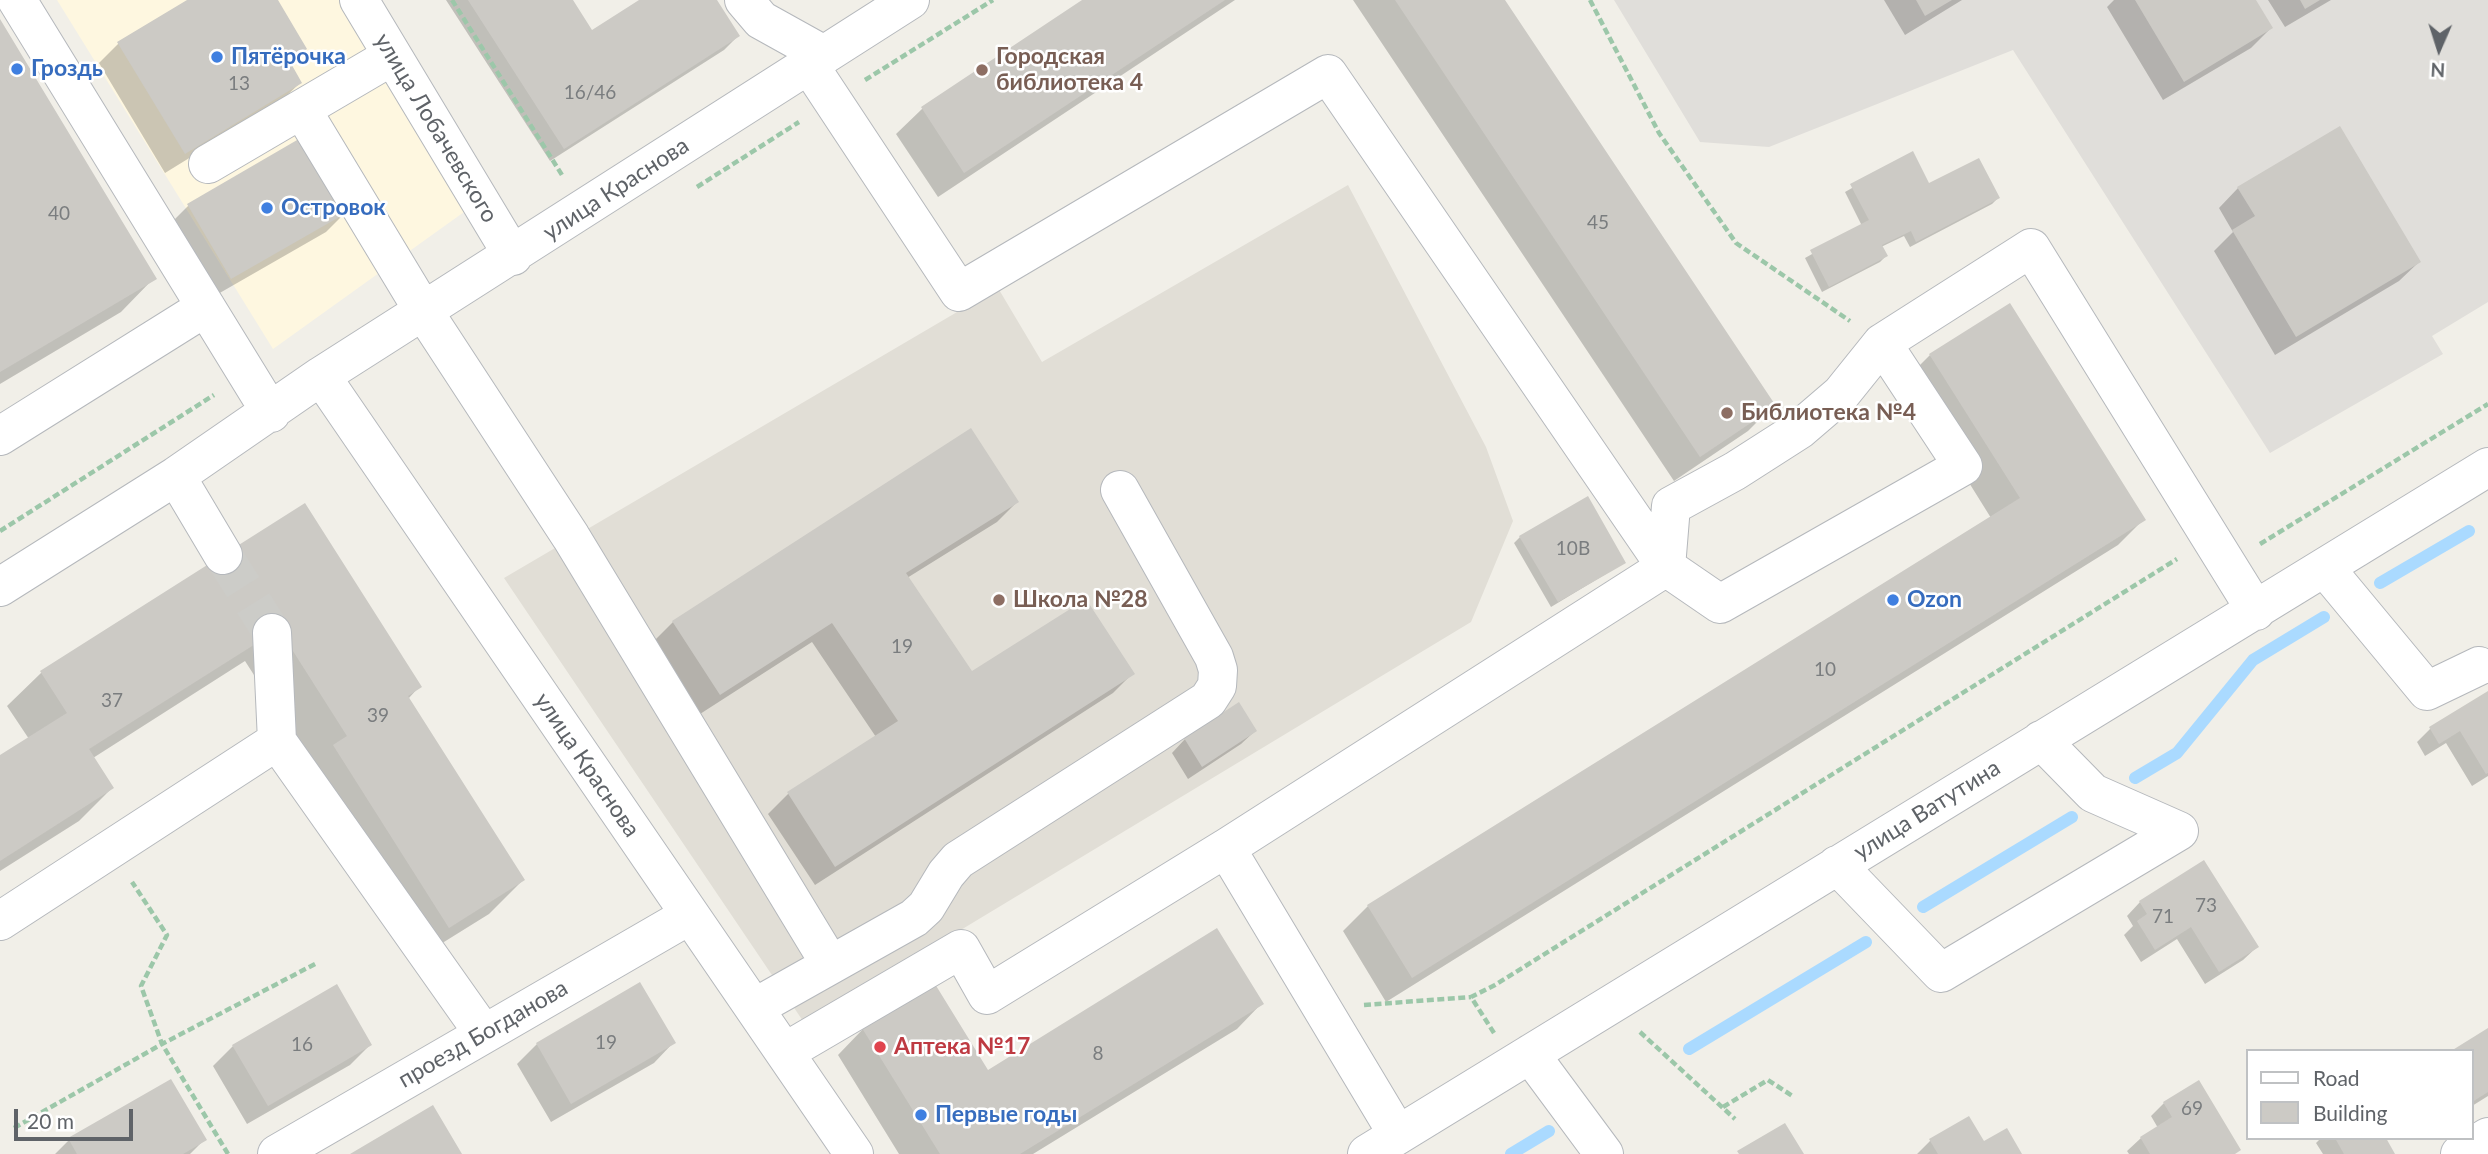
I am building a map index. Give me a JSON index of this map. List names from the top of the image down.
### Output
{
  "streets": {
    "street": [
      "улица Лобачевского",
      "улица Краснова",
      "улица Ватутина",
      "проезд Богданова"
    ]
  },
  "crossings": [
    ["улица Лобачевского", "улица Краснова"],
    ["улица Краснова", "проезд Богданова"]
  ],
  "places": [
    "Пятёрочка",
    "Гроздь",
    "Городская библиотека 4",
    "Островок",
    "Библиотека №4",
    "Школа №28",
    "Ozon",
    "Аптека №17",
    "Первые годы"
  ],
  "house_numbers": [
    "13",
    "16/46",
    "40",
    "45",
    "10В",
    "19",
    "10",
    "37",
    "39",
    "73",
    "71",
    "19",
    "16",
    "8",
    "69"
  ],
  "legend": ["Road", "Building"],
  "scale_bar": "20 m",
  "north": "bottom"
}
